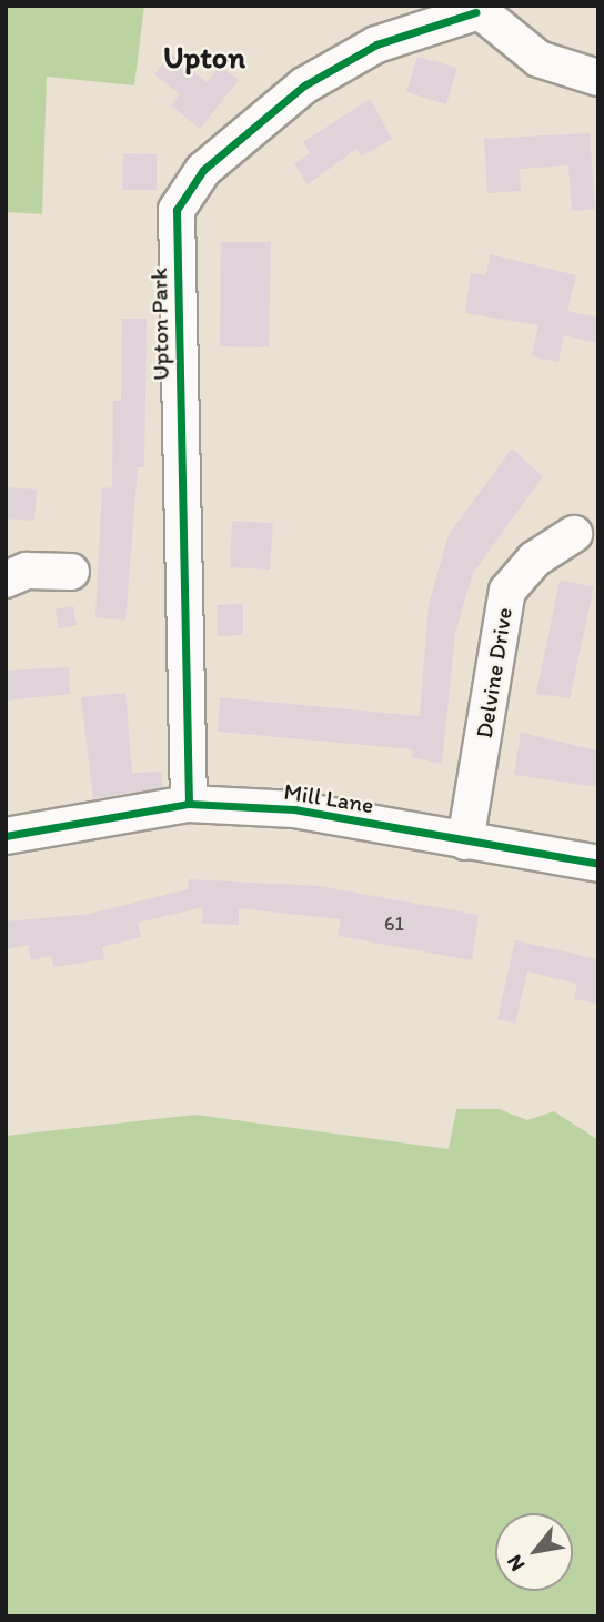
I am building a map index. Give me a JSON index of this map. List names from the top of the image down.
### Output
{
  "streets": {
    "street": ["Upton Park", "Delvine Drive", "Mill Lane"]
  },
  "crossings": [
    ["Upton Park", "Mill Lane"],
    ["Delvine Drive", "Mill Lane"]
  ],
  "districts": ["Upton"],
  "house_numbers": ["61"],
  "north": "bottom left"
}
